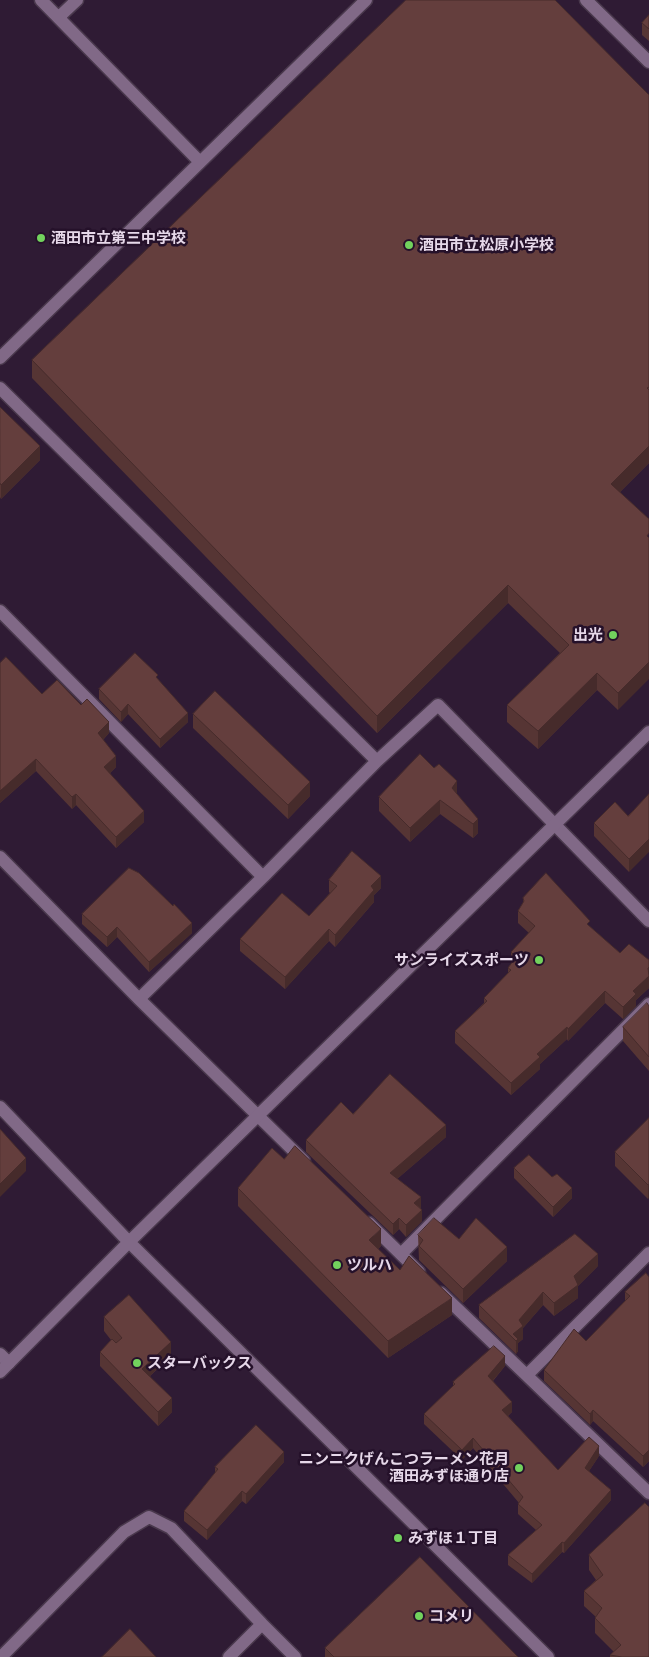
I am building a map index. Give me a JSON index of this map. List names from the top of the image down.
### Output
{
  "places": [
    "酒田市立第三中学校",
    "酒田市立松原小学校",
    "出光",
    "サンライズスポーツ",
    "ツルハ",
    "スターバックス",
    "ニンニクげんこつラーメン花月 酒田みずほ通り店",
    "みずほ１丁目",
    "コメリ"
  ]
}
